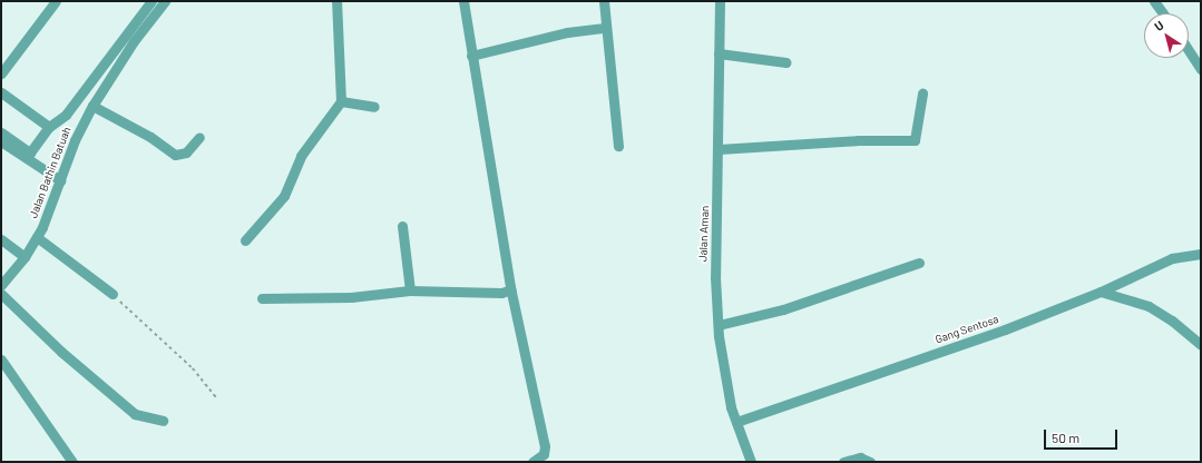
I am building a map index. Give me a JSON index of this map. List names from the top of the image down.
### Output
{
  "streets": {
    "street": ["Jalan Bathin Batuah", "Jalan Aman", "Gang Sentosa"]
  },
  "crossings": [
    ["Jalan Aman", "Gang Sentosa"]
  ],
  "scale_bar": "50 m",
  "north": "top left"
}
